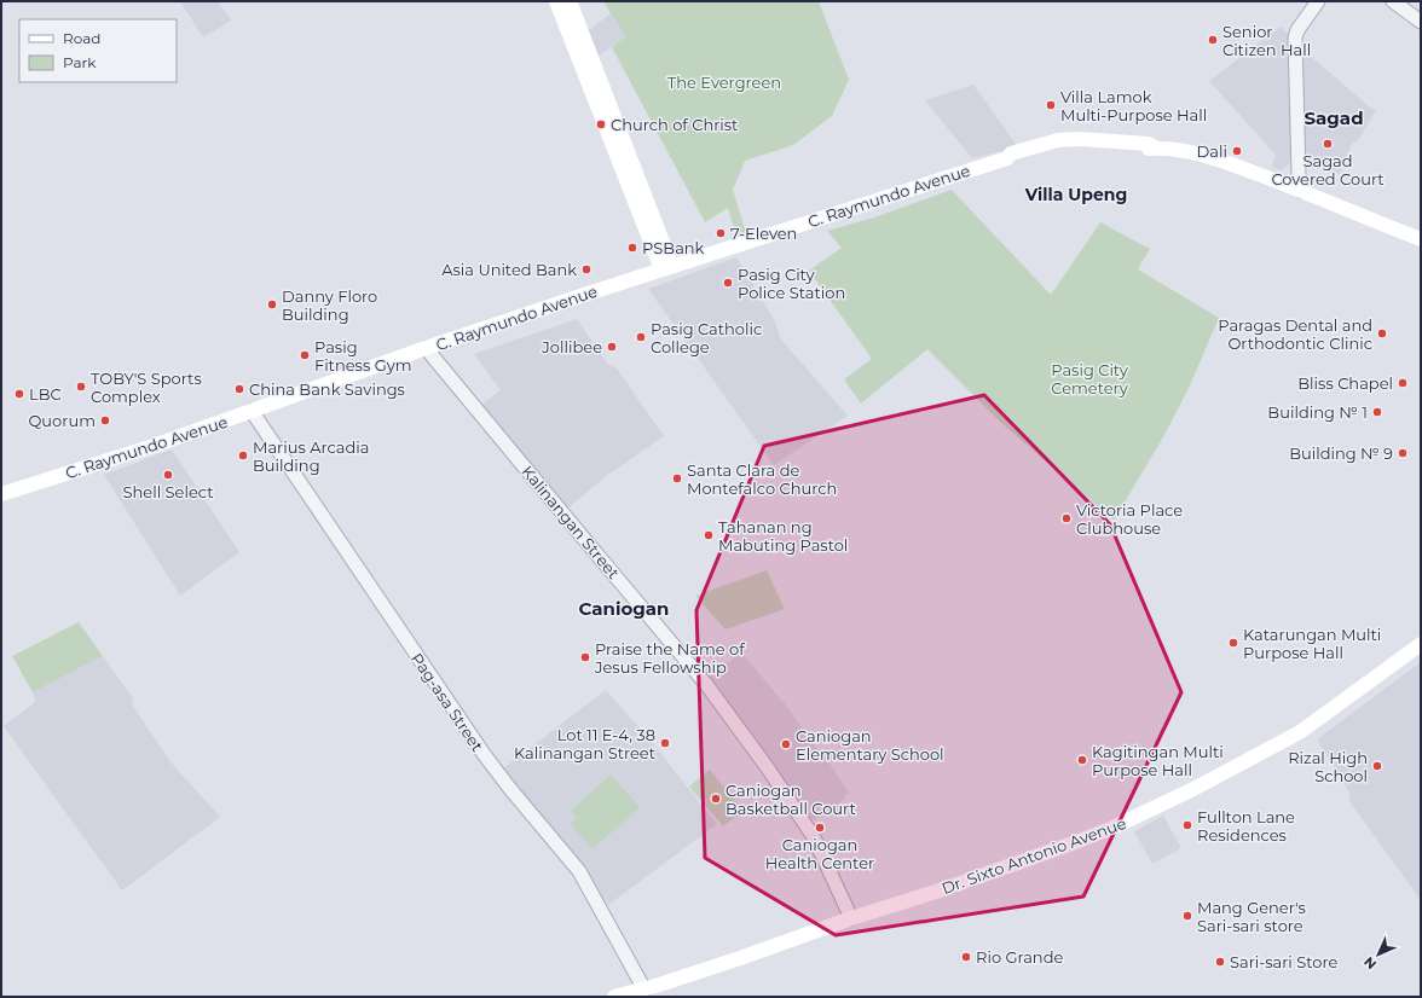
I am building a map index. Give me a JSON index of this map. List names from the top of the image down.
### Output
{
  "streets": {
    "main road": ["C. Raymundo Avenue", "Dr. Sixto Antonio Avenue"],
    "street": ["Kalinangan Street", "Pag-asa Street"]
  },
  "crossings": [
    ["C. Raymundo Avenue", "Kalinangan Street"],
    ["C. Raymundo Avenue", "Pag-asa Street"],
    ["Kalinangan Street", "Dr. Sixto Antonio Avenue"],
    ["Pag-asa Street", "Dr. Sixto Antonio Avenue"]
  ],
  "districts": ["Sagad", "Villa Upeng", "Caniogan"],
  "parks": ["The Evergreen", "Pasig City Cemetery"],
  "places": [
    "Senior Citizen Hall",
    "Villa Lamok Multi-Purpose Hall",
    "Church of Christ",
    "Sagad Covered Court",
    "Dali",
    "7-Eleven",
    "PSBank",
    "Asia United Bank",
    "Pasig City Police Station",
    "Danny Floro Building",
    "Paragas Dental and Orthodontic Clinic",
    "Pasig Catholic College",
    "Jollibee",
    "Pasig Fitness Gym",
    "Bliss Chapel",
    "TOBY'S Sports Complex",
    "China Bank Savings",
    "LBC",
    "Building № 1",
    "Quorum",
    "Building № 9",
    "Marius Arcadia Building",
    "Shell Select",
    "Santa Clara de Montefalco Church",
    "Victoria Place Clubhouse",
    "Tahanan ng Mabuting Pastol",
    "Katarungan Multi Purpose Hall",
    "Praise the Name of Jesus Fellowship",
    "Lot 11 E-4, 38 Kalinangan Street",
    "Caniogan Elementary School",
    "Kagitingan Multi Purpose Hall",
    "Rizal High School",
    "Caniogan Basketball Court",
    "Fullton Lane Residences",
    "Caniogan Health Center",
    "Mang Gener's Sari-sari store",
    "Rio Grande",
    "Sari-sari Store"
  ],
  "legend": ["Road", "Park"],
  "north": "bottom left"
}
